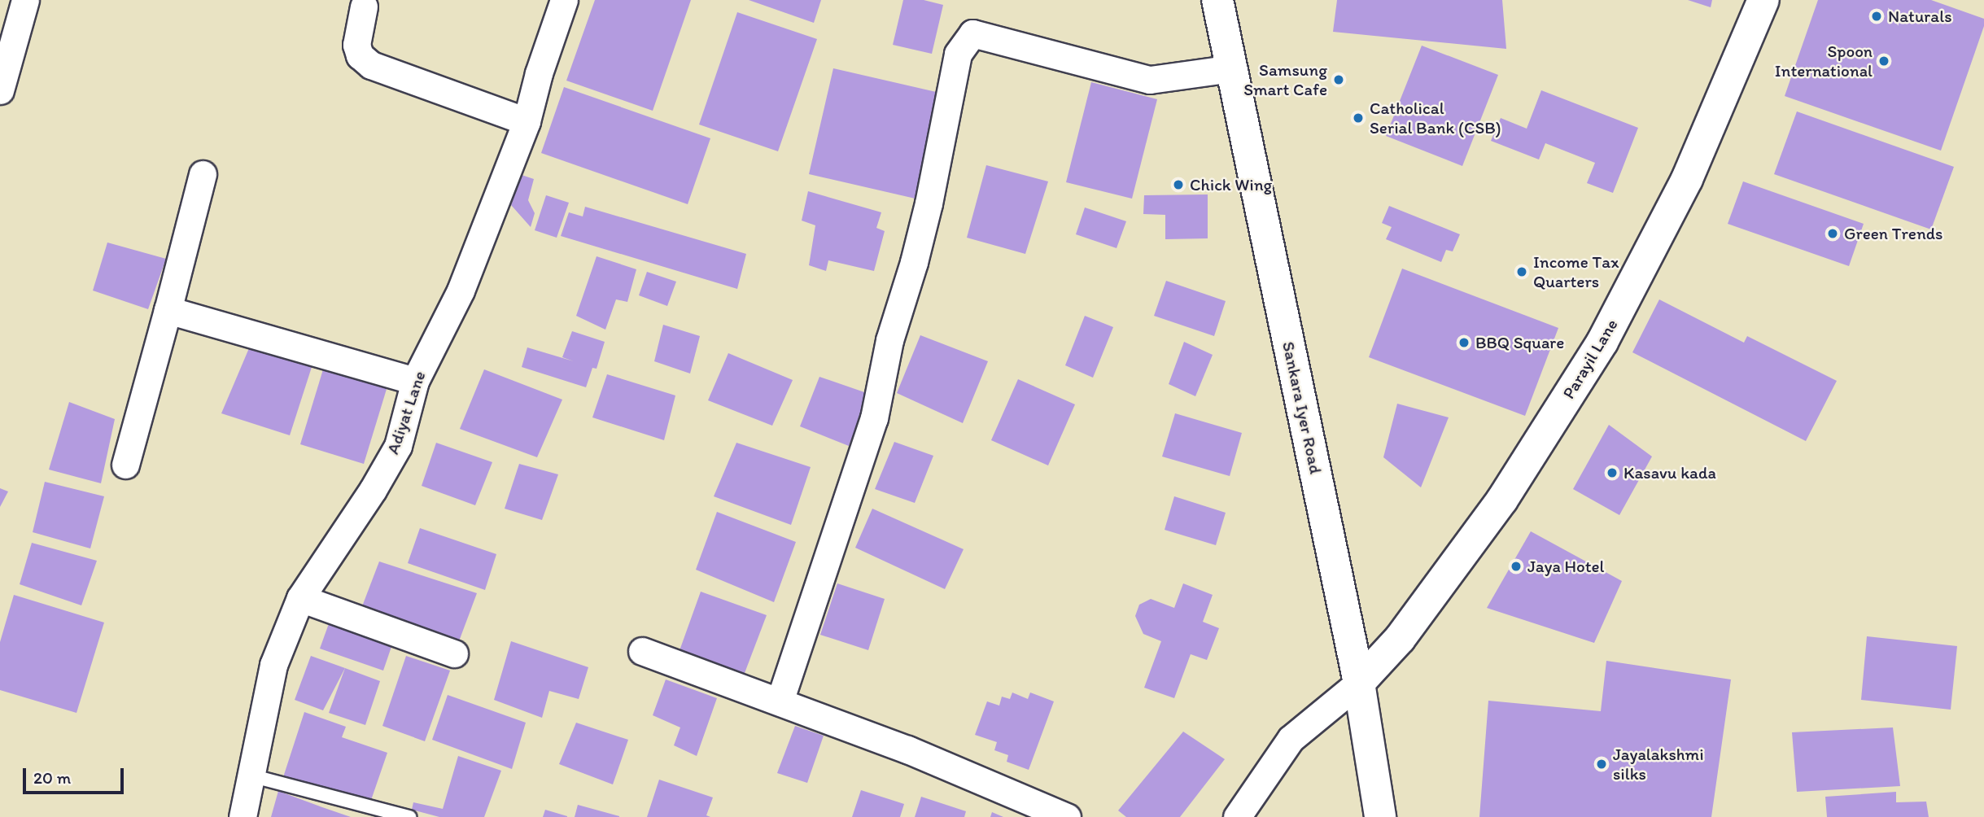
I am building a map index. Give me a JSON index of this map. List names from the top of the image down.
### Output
{
  "streets": {
    "main road": ["Parayil Lane", "Sankara Iyer Road"],
    "street": ["Adiyat Lane"]
  },
  "crossings": [
    ["Parayil Lane", "Sankara Iyer Road"]
  ],
  "places": [
    "Naturals",
    "Spoon International",
    "Samsung Smart Cafe",
    "Catholical Serial Bank (CSB)",
    "Chick Wing",
    "Green Trends",
    "Income Tax Quarters",
    "BBQ Square",
    "Kasavu kada",
    "Jaya Hotel",
    "Jayalakshmi silks"
  ],
  "scale_bar": "20 m"
}
